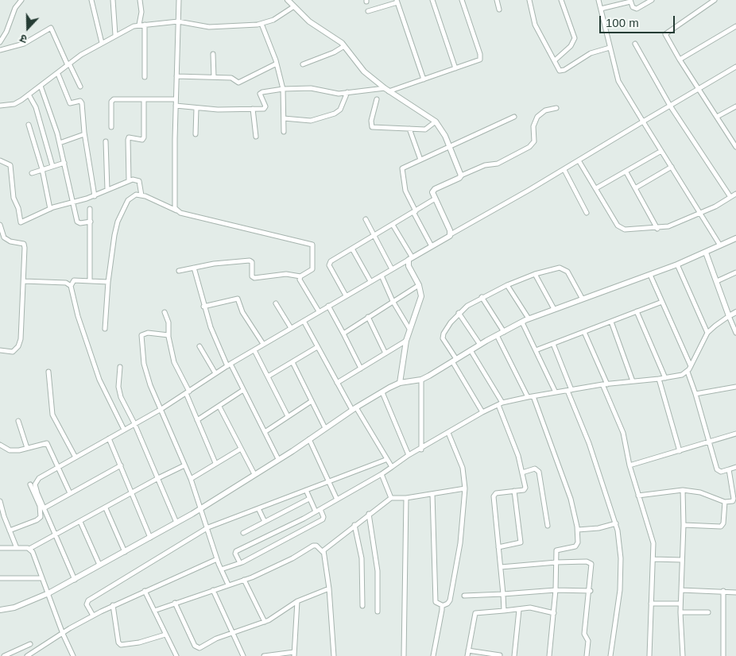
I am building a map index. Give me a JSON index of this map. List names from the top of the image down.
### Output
{
  "scale_bar": "100 m",
  "north": "bottom"
}
